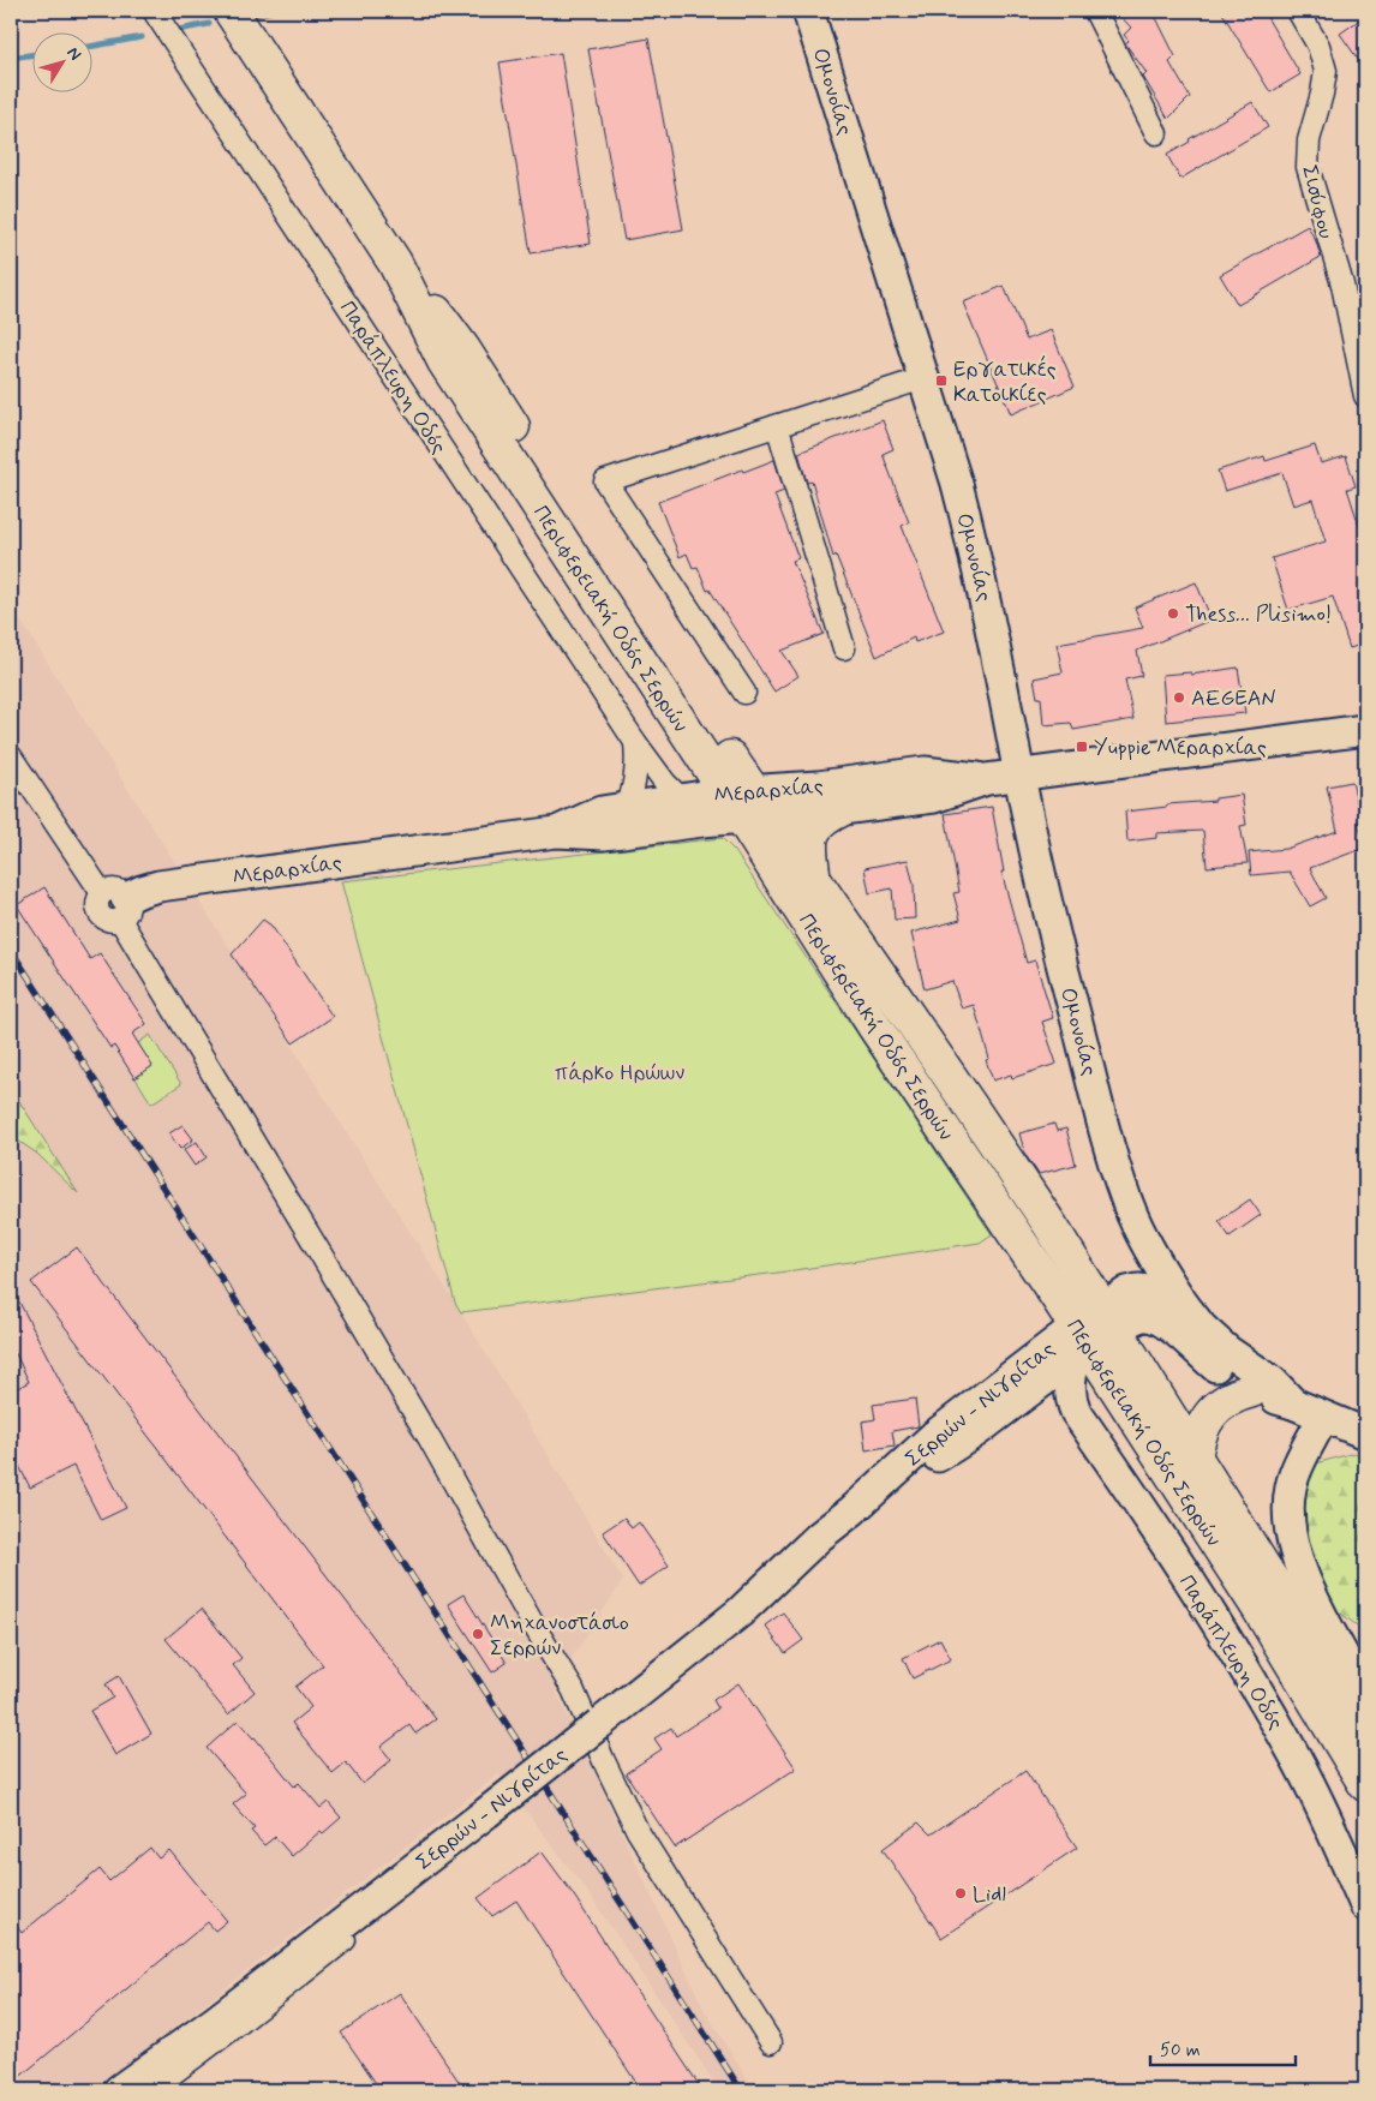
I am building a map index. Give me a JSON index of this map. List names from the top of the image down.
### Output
{
  "streets": {
    "main road": [
      "Ομονοίας",
      "Παράπλευρη Οδός",
      "Περιφερειακή Οδός Σερρών",
      "Μεραρχίας",
      "Σερρών - Νιγρίτας"
    ],
    "street": ["Σισύφου"]
  },
  "crossings": [
    ["Ομονοίας", "Μεραρχίας"],
    ["Ομονοίας", "Σερρών - Νιγρίτας"],
    ["Παράπλευρη Οδός", "Μεραρχίας"],
    ["Περιφερειακή Οδός Σερρών", "Μεραρχίας"],
    ["Περιφερειακή Οδός Σερρών", "Σερρών - Νιγρίτας"]
  ],
  "parks": ["πάρκο Ηρώων"],
  "places": {
    "transit": ["Εργατικές Κατοικίες", "Yuppie Μεραρχίας"],
    "other": [
      "Thess… Plisimo!",
      "AEGEAN",
      "Μηχανοστάσιο Σερρών",
      "Lidl"
    ]
  },
  "scale_bar": "50 m",
  "north": "top right"
}
